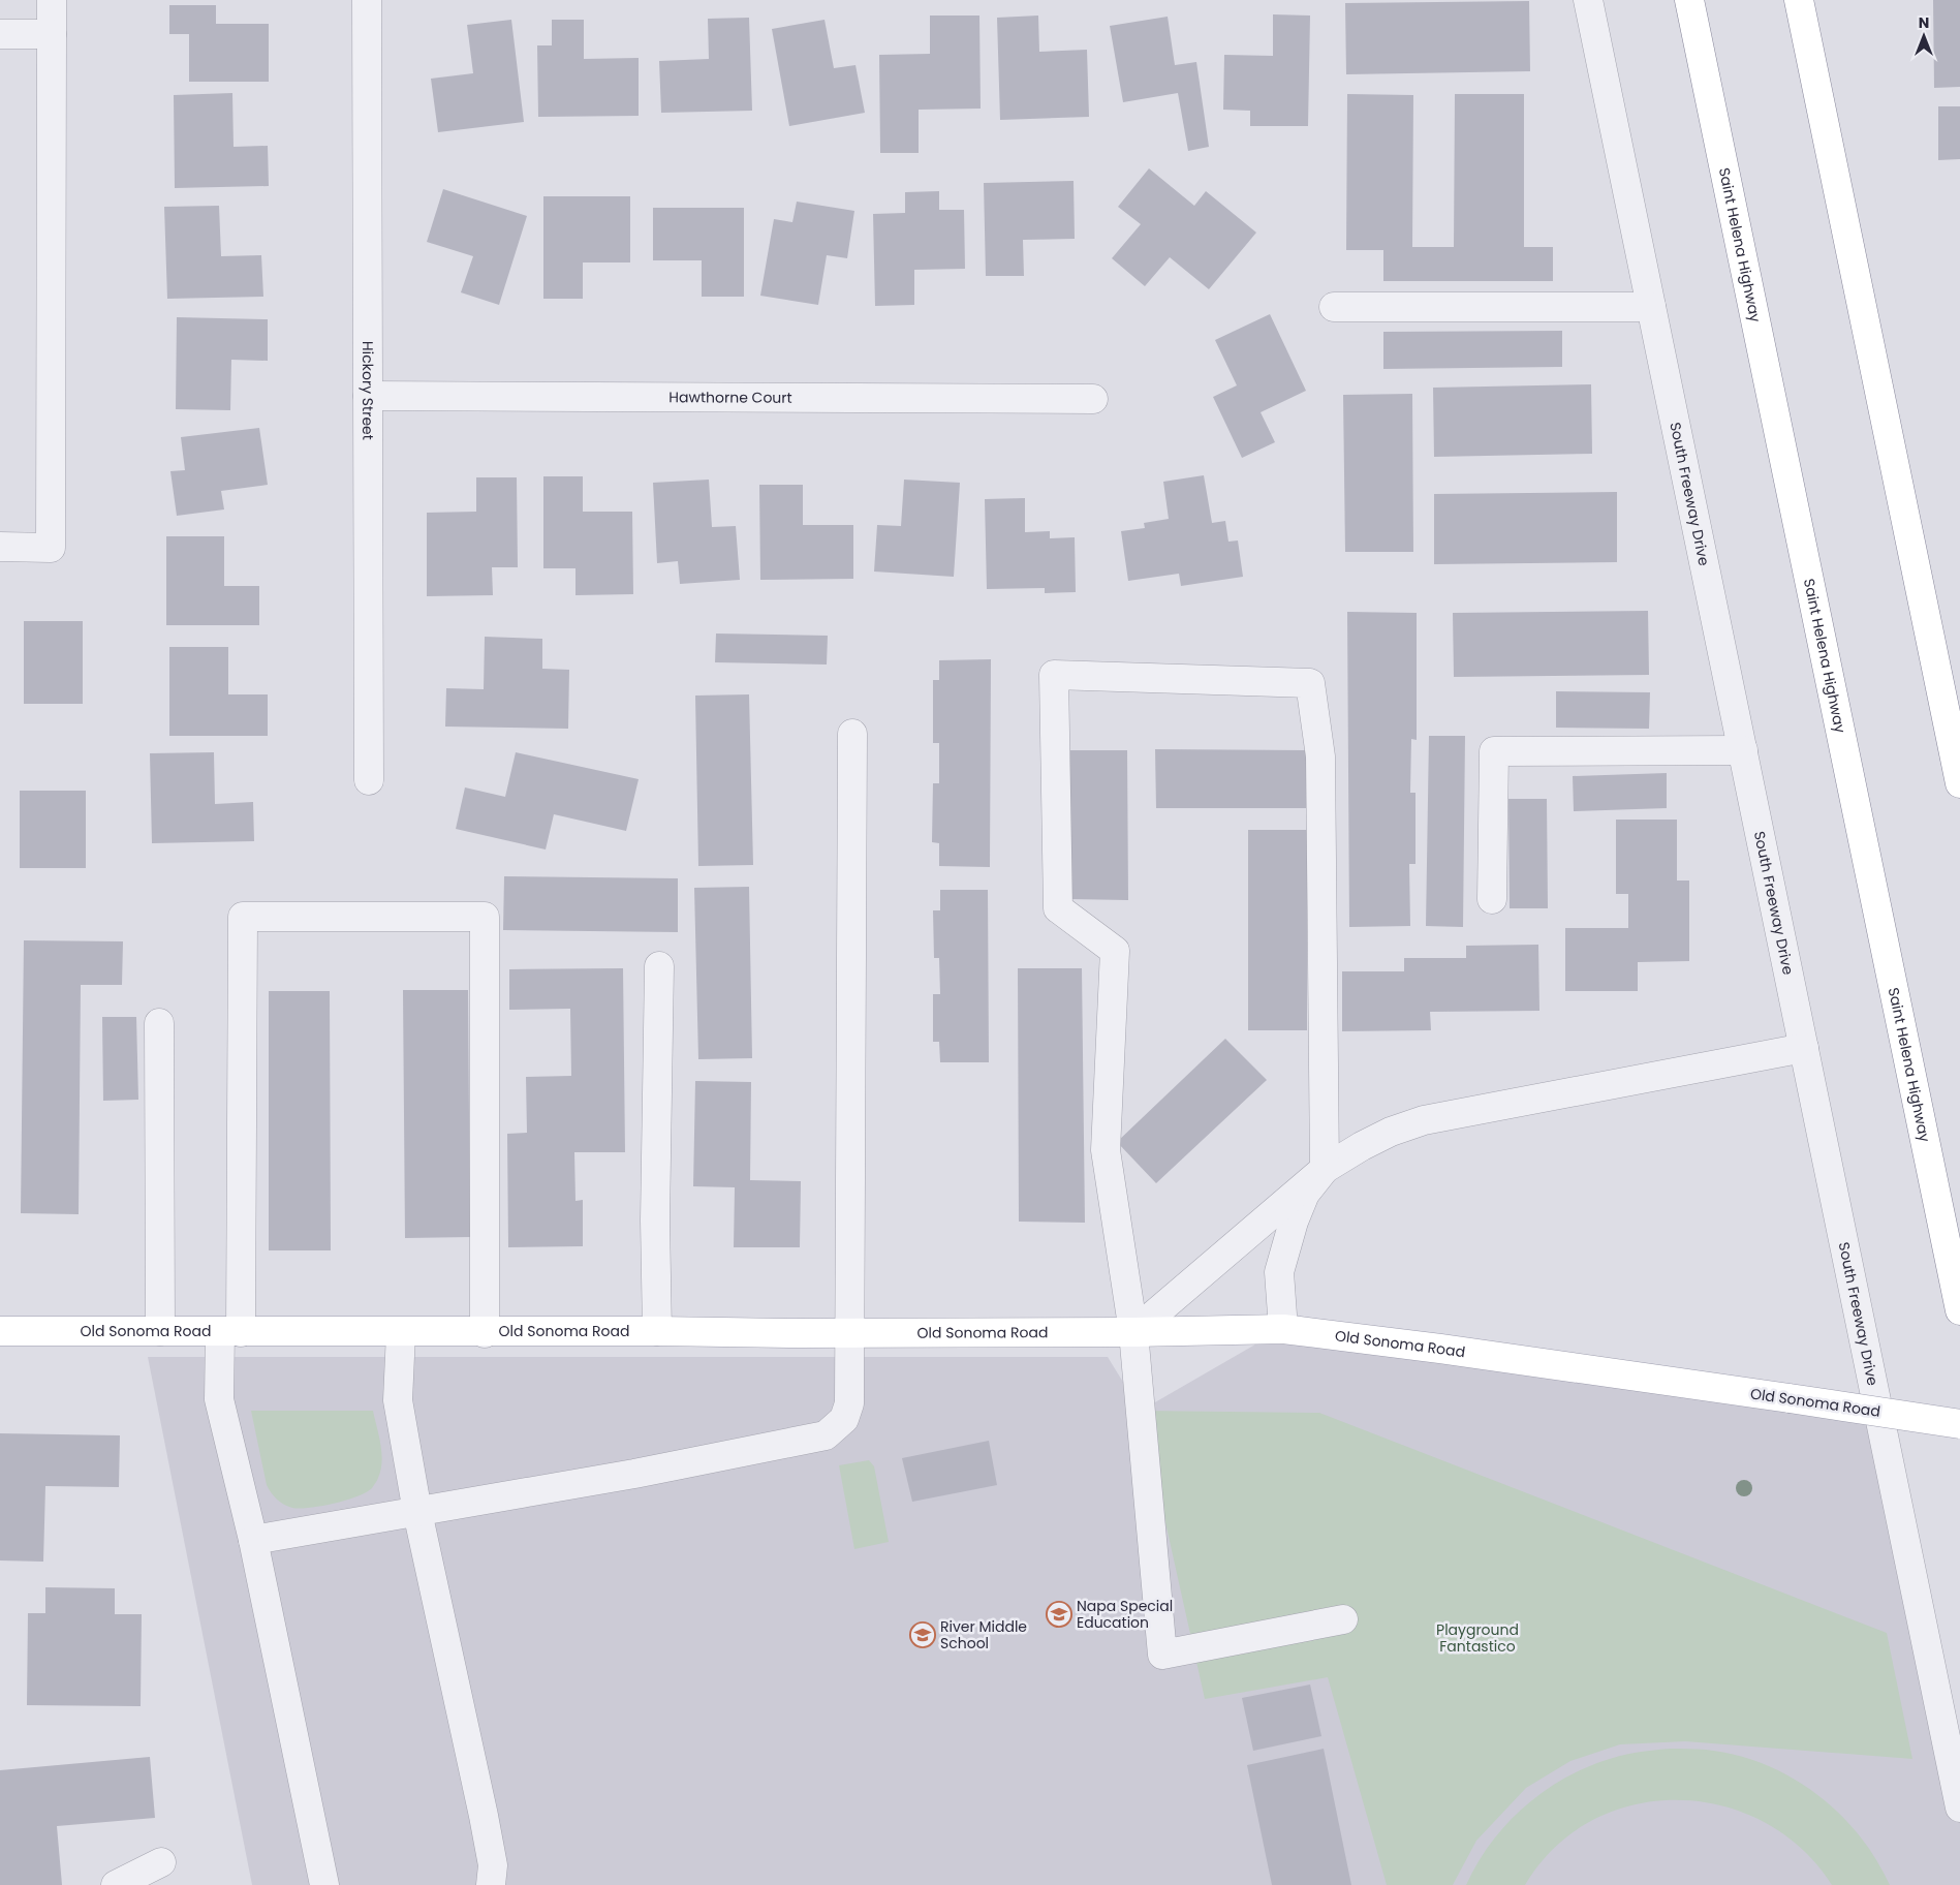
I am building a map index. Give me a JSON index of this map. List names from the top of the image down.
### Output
{
  "streets": {
    "main road": ["Saint Helena Highway", "Old Sonoma Road"],
    "street": ["Hickory Street", "Hawthorne Court", "South Freeway Drive"]
  },
  "crossings": [
    ["Hickory Street", "Hawthorne Court"]
  ],
  "parks": ["Playground Fantastico"],
  "places": {
    "school or university": ["Napa Special Education", "River Middle School"]
  },
  "north": "top"
}
